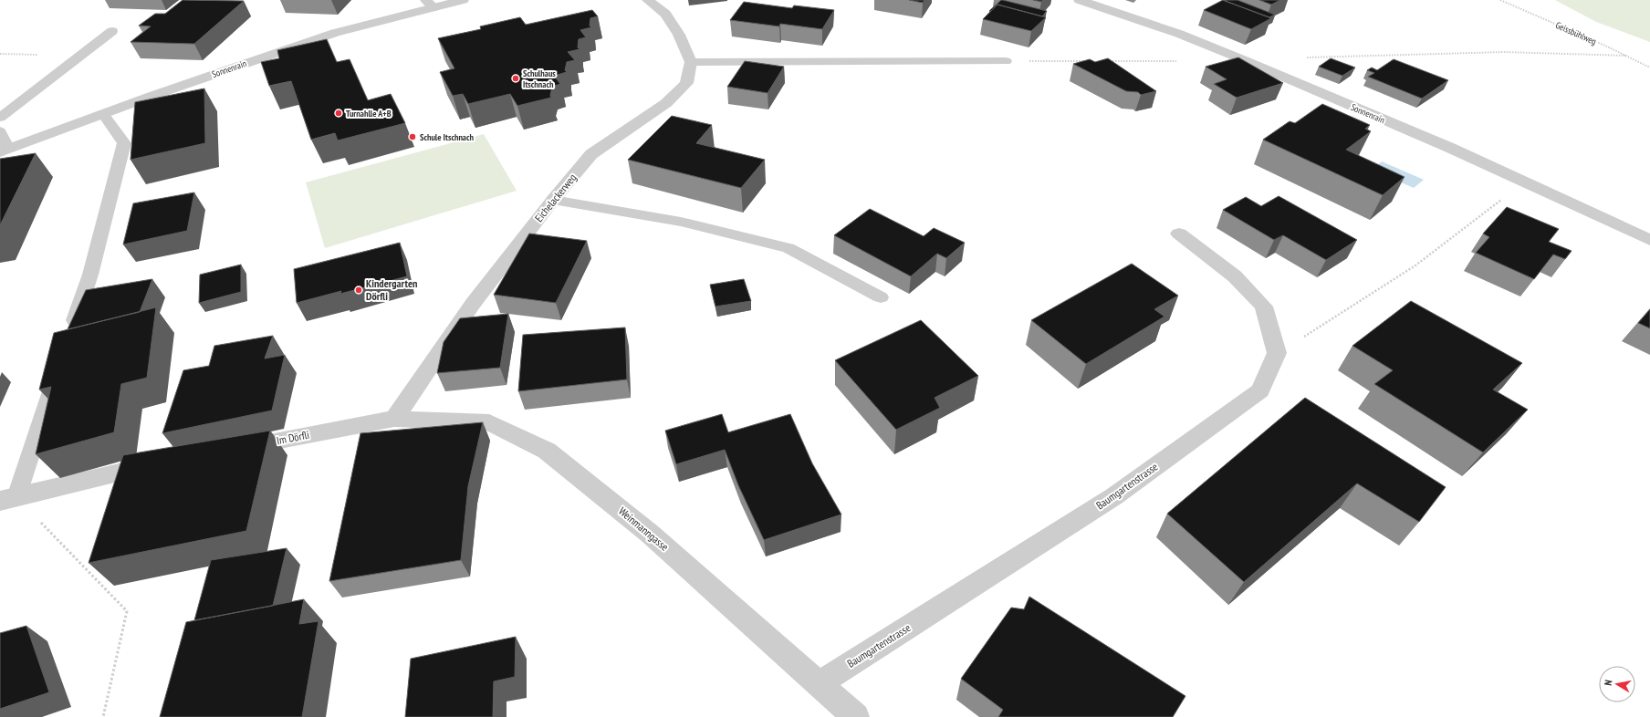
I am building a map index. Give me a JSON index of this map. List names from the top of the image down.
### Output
{
  "streets": {
    "street": [
      "Sonnenrain",
      "Eichelackerweg",
      "Im Dörfli",
      "Baumgartenstrasse",
      "Weinmanngasse"
    ],
    "path": ["Geissbühlweg"]
  },
  "crossings": [
    ["Eichelackerweg", "Im Dörfli"],
    ["Eichelackerweg", "Weinmanngasse"],
    ["Im Dörfli", "Weinmanngasse"],
    ["Baumgartenstrasse", "Weinmanngasse"]
  ],
  "places": [
    "Schulhaus Itschnach",
    "Turnahlle A+B",
    "Schule Itschnach",
    "Kindergarten Dörfli"
  ],
  "north": "left"
}
